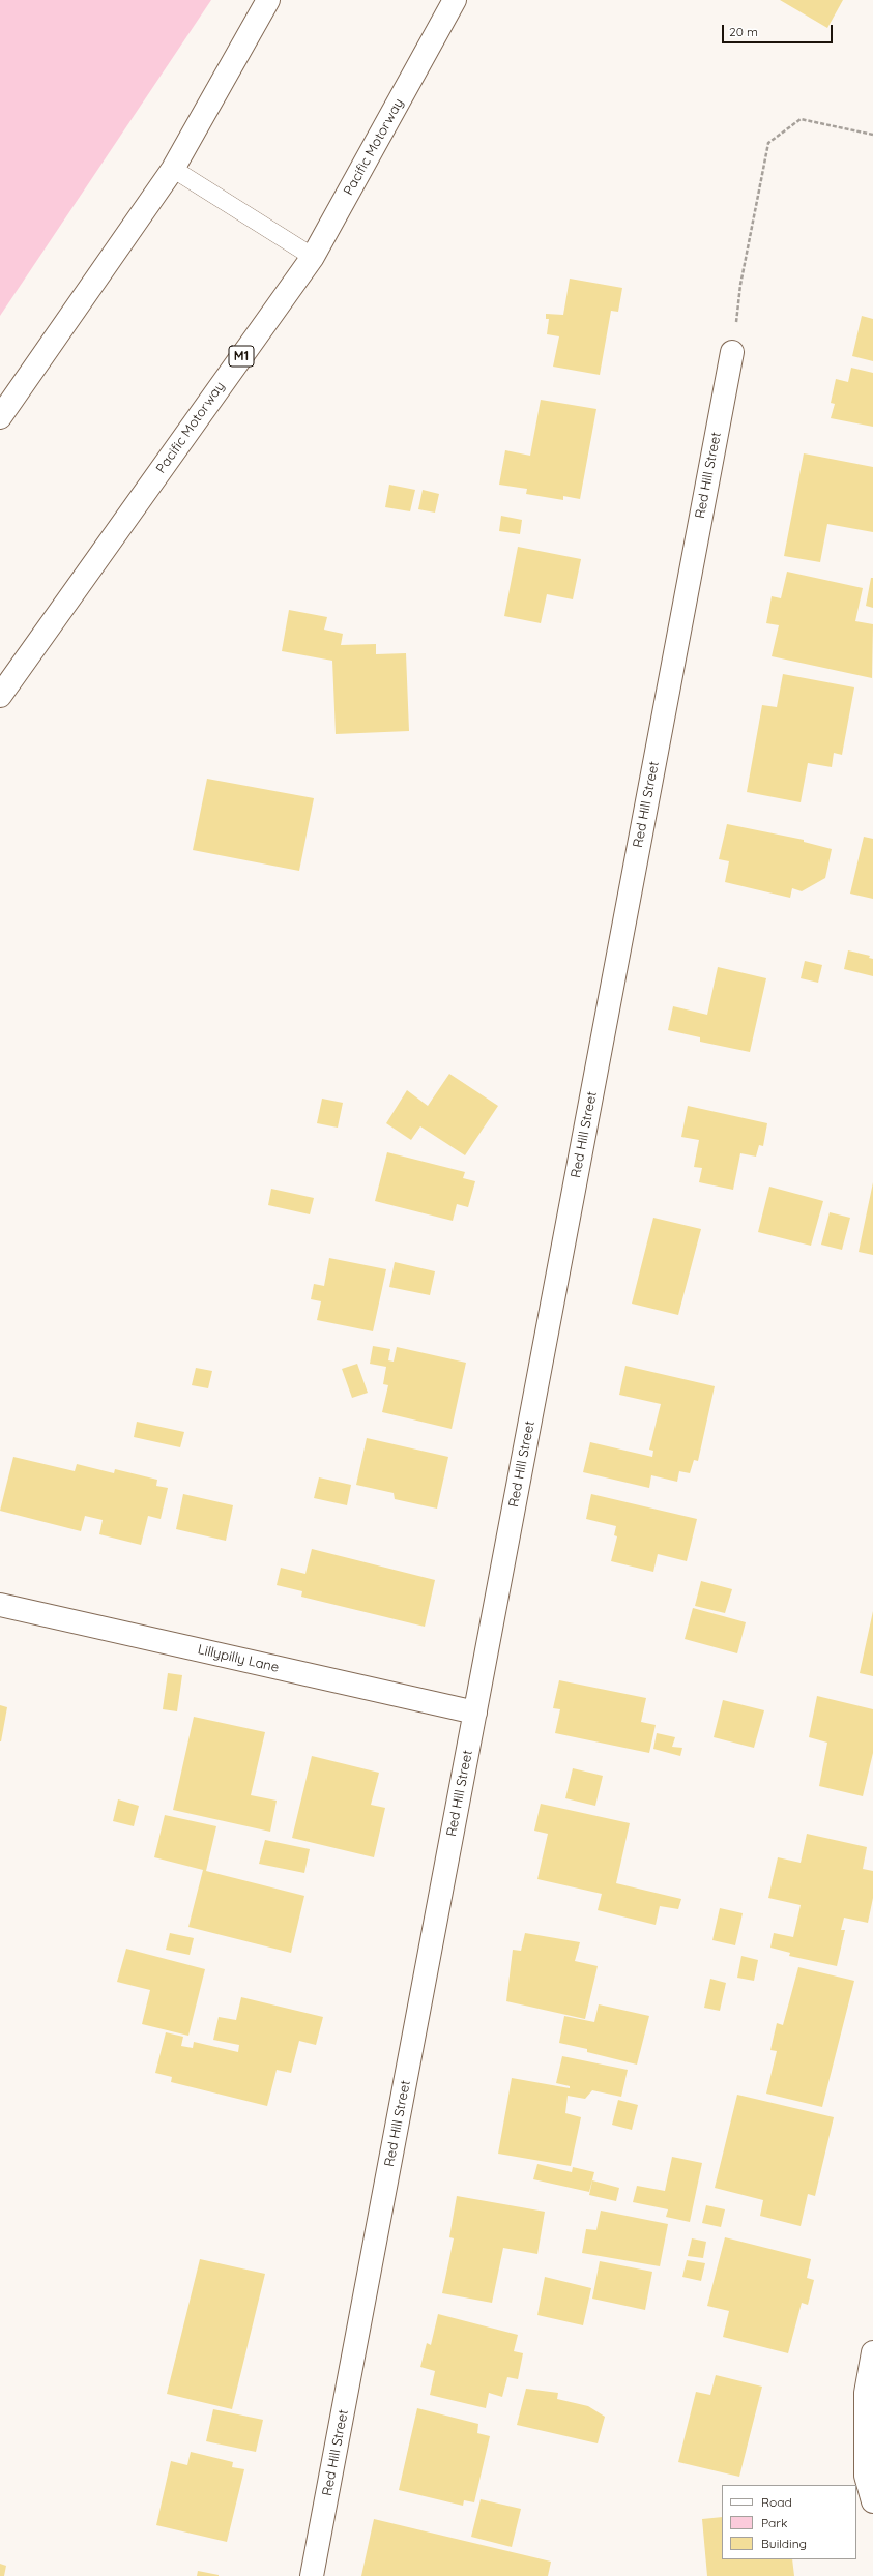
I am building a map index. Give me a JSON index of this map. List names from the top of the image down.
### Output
{
  "streets": {
    "main road": [
      "Pacific Motorway",
      "M1",
      "Red Hill Street",
      "Lillypilly Lane"
    ]
  },
  "crossings": [
    ["Red Hill Street", "Lillypilly Lane"]
  ],
  "legend": ["Road", "Park", "Building"],
  "scale_bar": "20 m"
}
